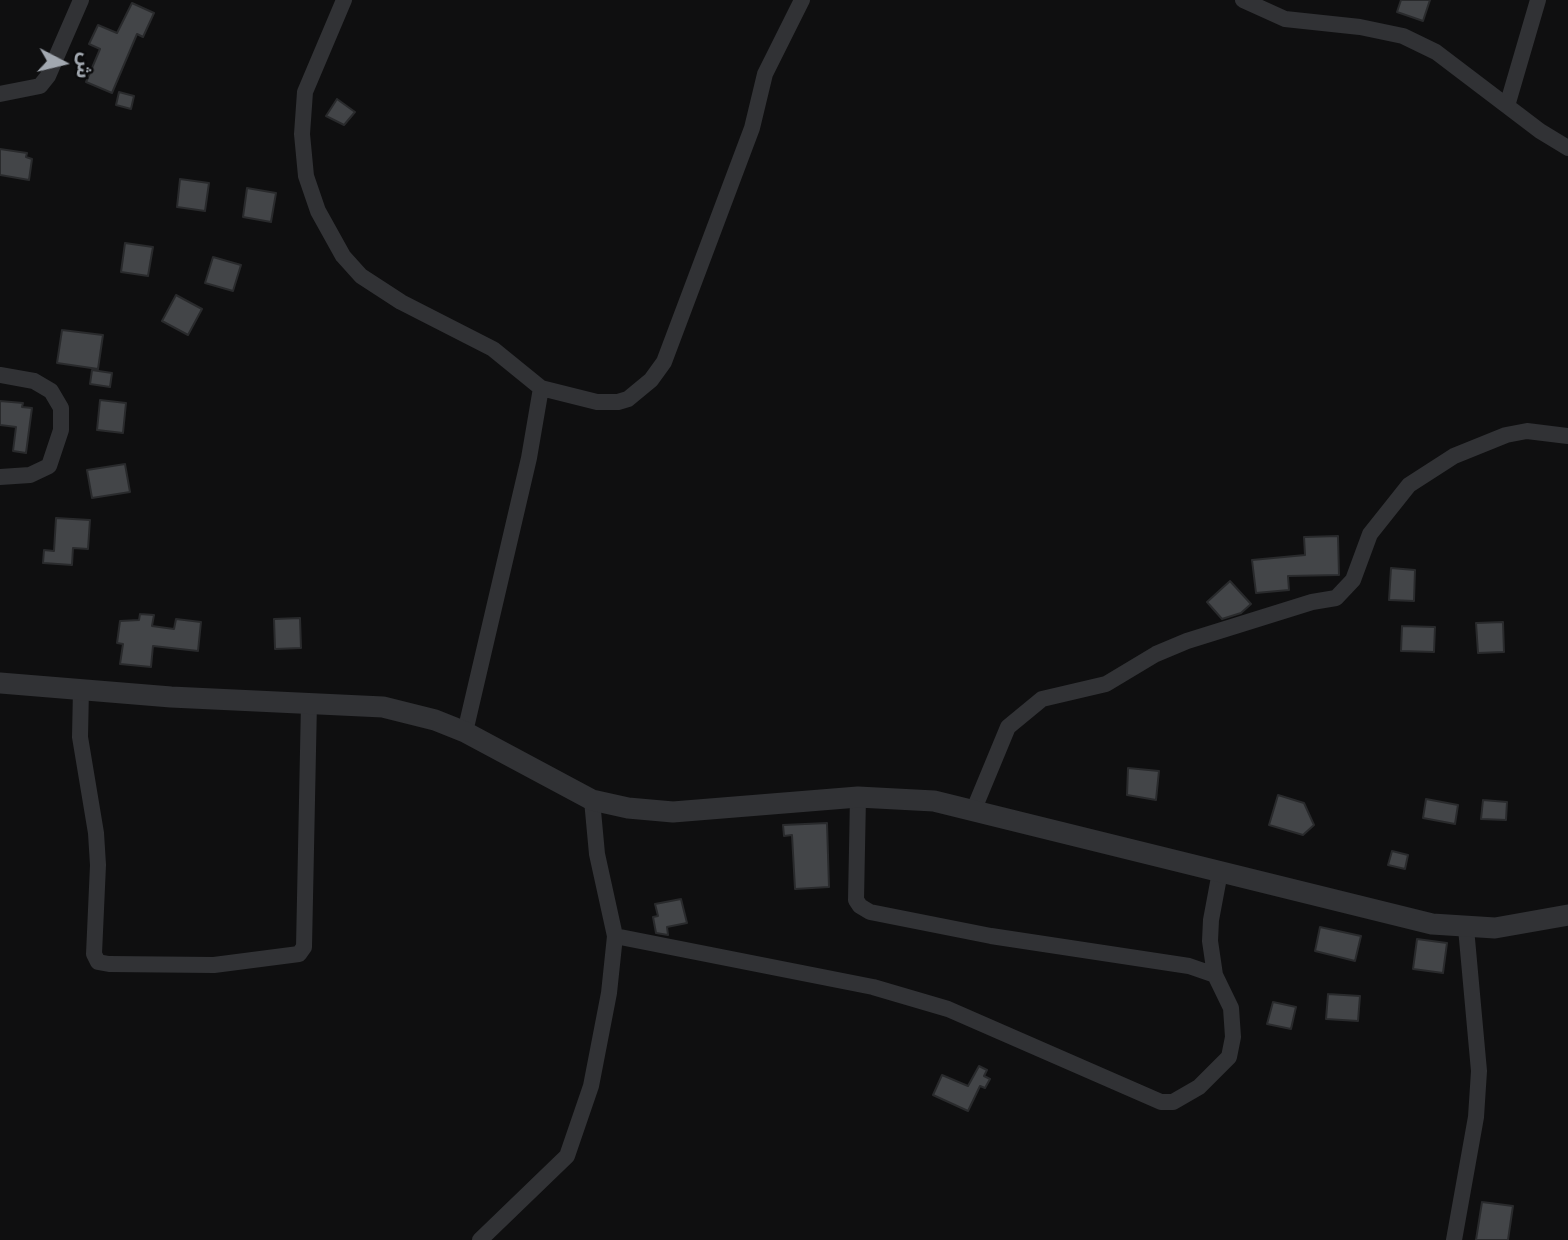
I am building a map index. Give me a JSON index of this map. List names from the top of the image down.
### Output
{
  "north": "right"
}
